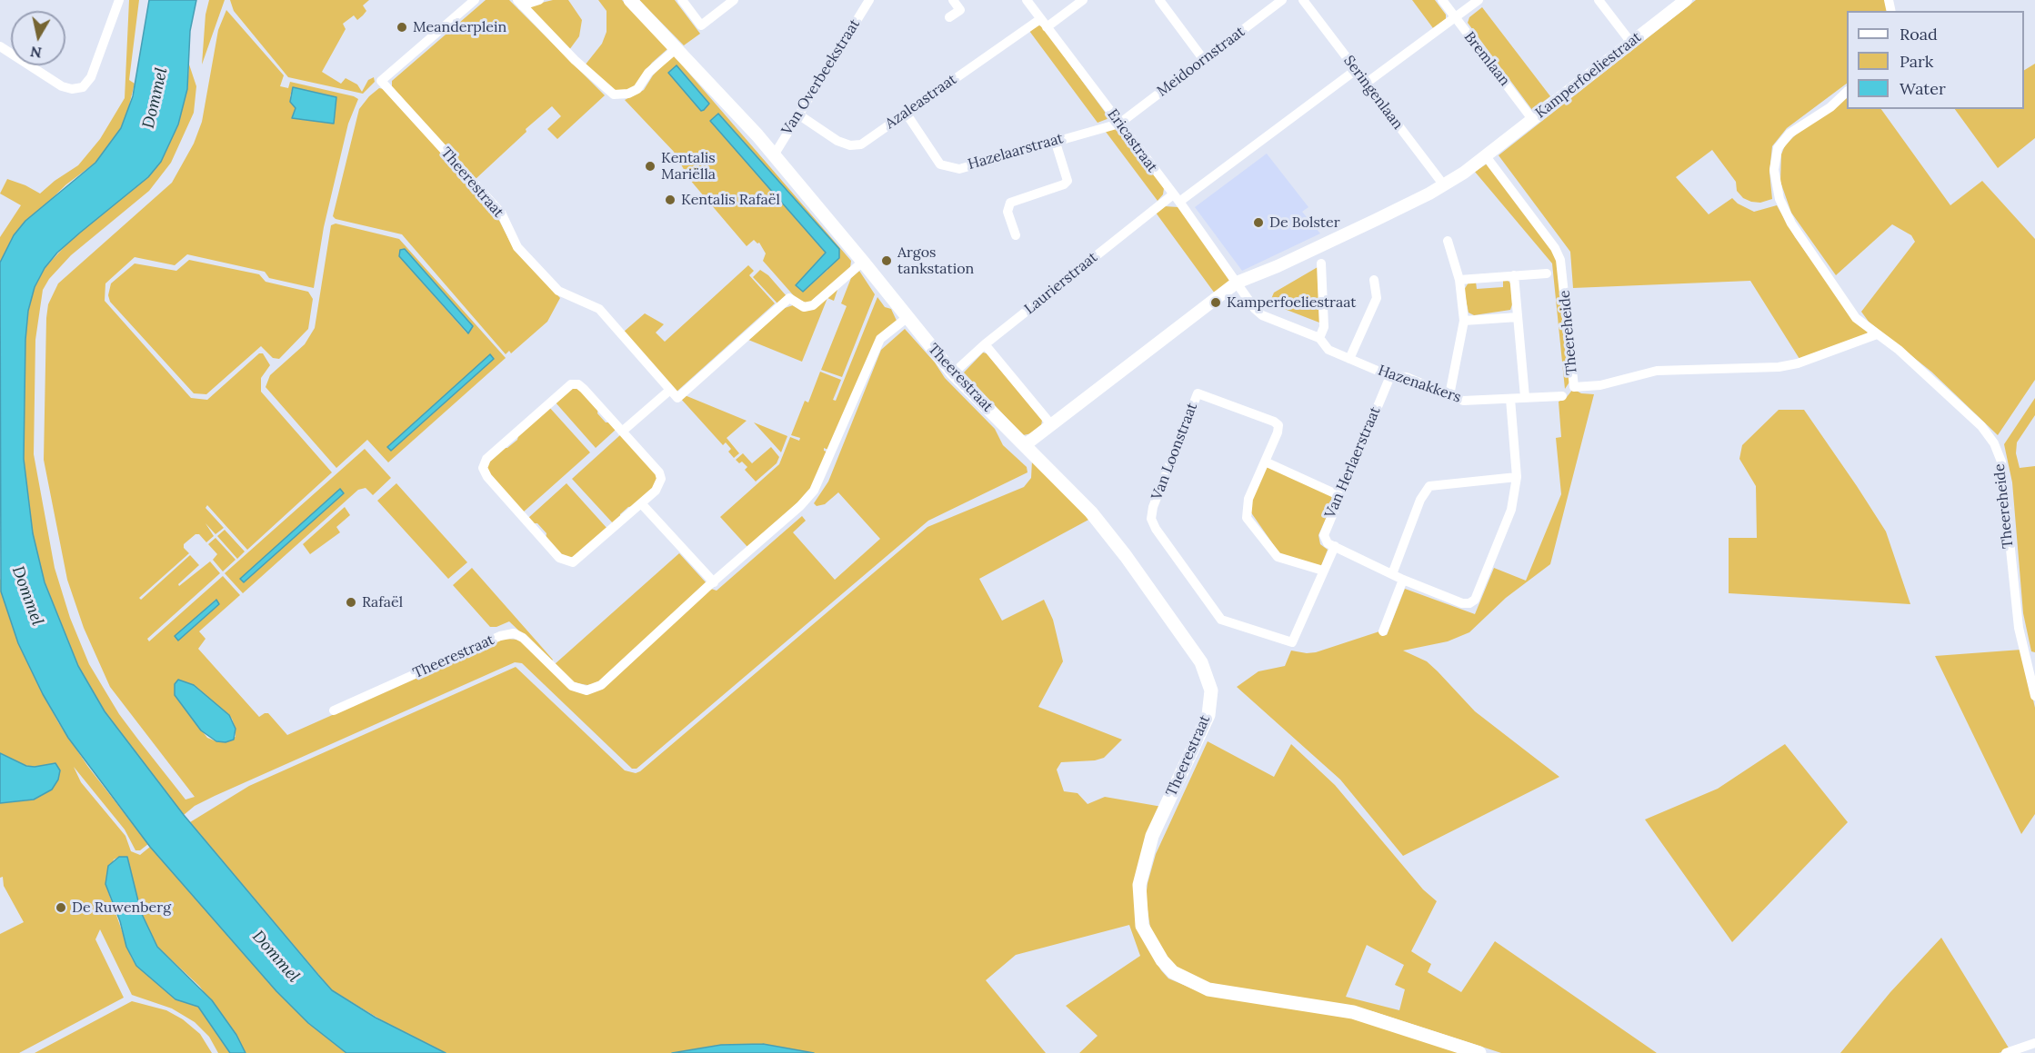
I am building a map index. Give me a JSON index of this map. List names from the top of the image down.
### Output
{
  "streets": {
    "main road": ["Theerestraat"],
    "street": [
      "Bremlaan",
      "Meidoornstraat",
      "Kamperfoeliestraat",
      "Van Overbeekstraat",
      "Seringenlaan",
      "Azaleastraat",
      "Ericastraat",
      "Hazelaarstraat",
      "Laurierstraat",
      "Theereheide",
      "Hazenakkers",
      "Van Loonstraat",
      "Van Herlaerstraat"
    ]
  },
  "crossings": [
    ["Bremlaan", "Kamperfoeliestraat"],
    ["Meidoornstraat", "Ericastraat"],
    ["Meidoornstraat", "Hazelaarstraat"],
    ["Kamperfoeliestraat", "Seringenlaan"],
    ["Kamperfoeliestraat", "Ericastraat"],
    ["Kamperfoeliestraat", "Theerestraat"],
    ["Kamperfoeliestraat", "Theereheide"],
    ["Kamperfoeliestraat", "Hazenakkers"],
    ["Van Overbeekstraat", "Azaleastraat"],
    ["Van Overbeekstraat", "Theerestraat"],
    ["Seringenlaan", "Laurierstraat"],
    ["Azaleastraat", "Ericastraat"],
    ["Azaleastraat", "Hazelaarstraat"],
    ["Ericastraat", "Hazelaarstraat"],
    ["Ericastraat", "Laurierstraat"],
    ["Ericastraat", "Hazenakkers"],
    ["Theerestraat", "Laurierstraat"],
    ["Hazenakkers", "Van Herlaerstraat"]
  ],
  "water": ["Dommel"],
  "places": [
    "Meanderplein",
    "Kentalis Mariëlla",
    "Kentalis Rafaël",
    "De Bolster",
    "Argos tankstation",
    "Kamperfoeliestraat",
    "Rafaël",
    "De Ruwenberg"
  ],
  "legend": ["Road", "Park", "Water"],
  "north": "bottom"
}
